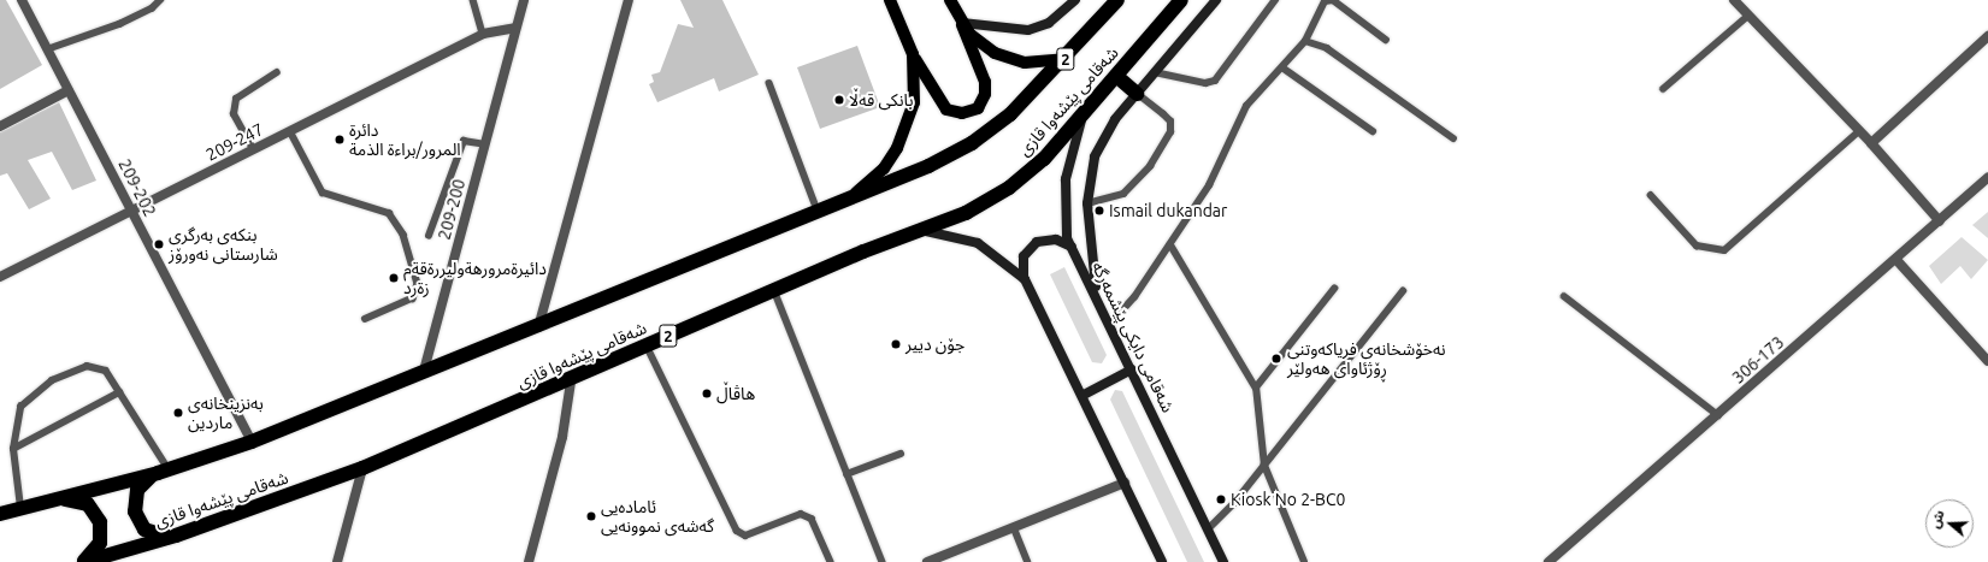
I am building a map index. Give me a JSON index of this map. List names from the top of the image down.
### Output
{
  "streets": {
    "highway": ["2", "شەقامی پێشەوا قازی"],
    "street": [
      "209-247",
      "209-202",
      "209-200",
      "شەقامی دایکی پێشمەرگە",
      "306-173"
    ]
  },
  "crossings": [
    ["شەقامی پێشەوا قازی", "209-202"],
    ["شەقامی پێشەوا قازی", "209-200"],
    ["شەقامی پێشەوا قازی", "شەقامی دایکی پێشمەرگە"],
    ["209-247", "209-202"],
    ["209-247", "209-200"]
  ],
  "places": [
    "بانکی قەڵا",
    "دائرة المرور/براءة الذمة",
    "Ismail dukandar",
    "بنکەی بەرگری شارستانی نەورۆز",
    "دائيرةمرورهةوليررةقةم زةرد",
    "جۆن دییر",
    "نەخۆشخانەی فریاکەوتنی ڕۆژئاوای هەولێر",
    "هاڤاڵ",
    "بەنزینخانەی ماردین",
    "Kiosk No 2-BC0",
    "ئامادەیی گەشەی نموونەیی"
  ],
  "north": "left"
}
